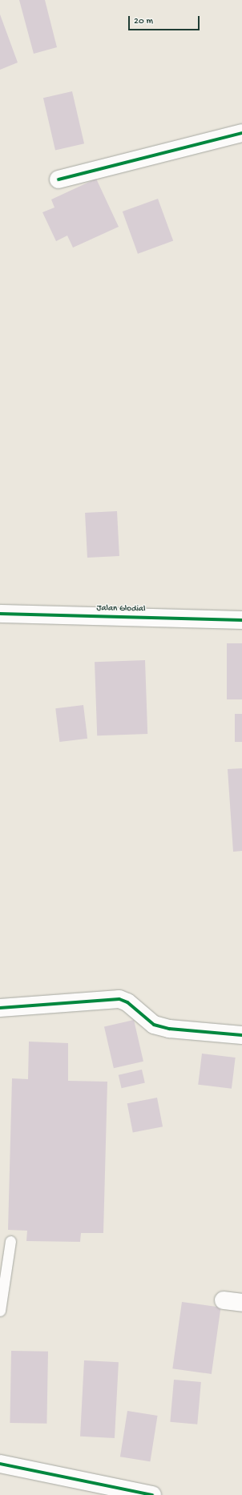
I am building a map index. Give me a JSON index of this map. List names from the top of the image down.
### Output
{
  "streets": {
    "street": ["Jalan Glodial"]
  },
  "scale_bar": "20 m"
}
